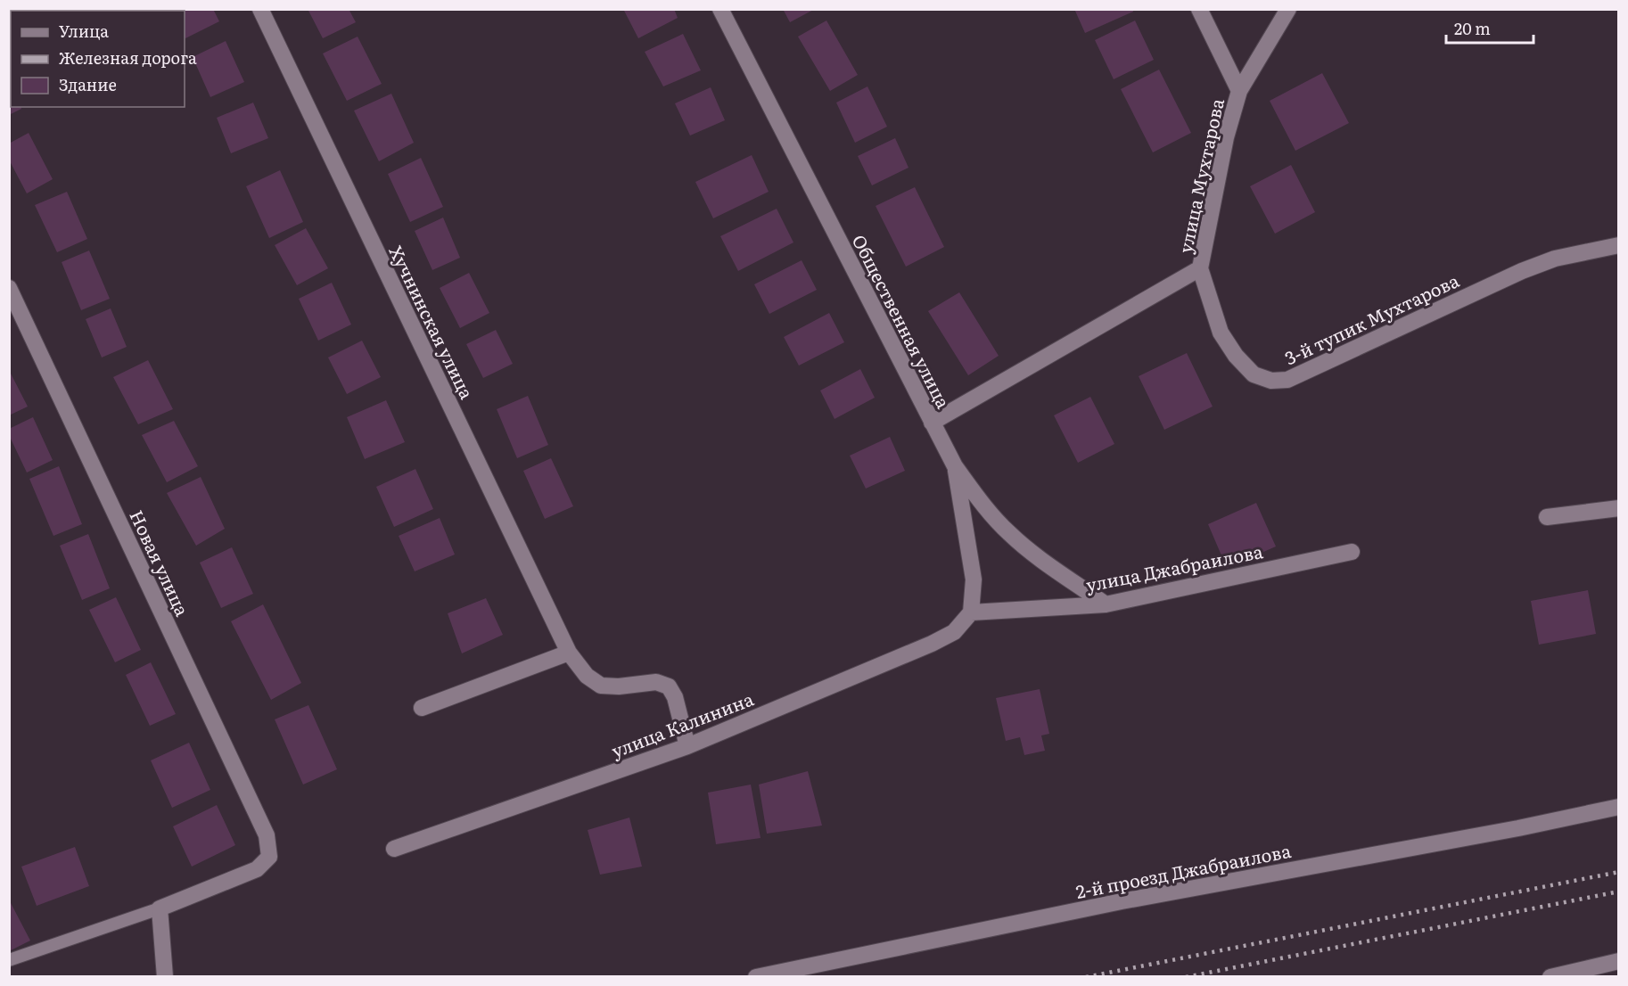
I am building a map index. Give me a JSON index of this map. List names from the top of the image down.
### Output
{
  "streets": {
    "street": [
      "улица Мухтарова",
      "3-й тупик Мухтарова",
      "Общественная улица",
      "Хучнинская улица",
      "Новая улица",
      "улица Джабраилова",
      "улица Калинина",
      "2-й проезд Джабраилова"
    ]
  },
  "crossings": [
    ["улица Мухтарова", "3-й тупик Мухтарова"],
    ["Общественная улица", "улица Джабраилова"],
    ["Хучнинская улица", "улица Калинина"],
    ["улица Джабраилова", "улица Калинина"]
  ],
  "legend": ["Улица", "Железная дорога", "Здание"],
  "scale_bar": "20 m"
}
